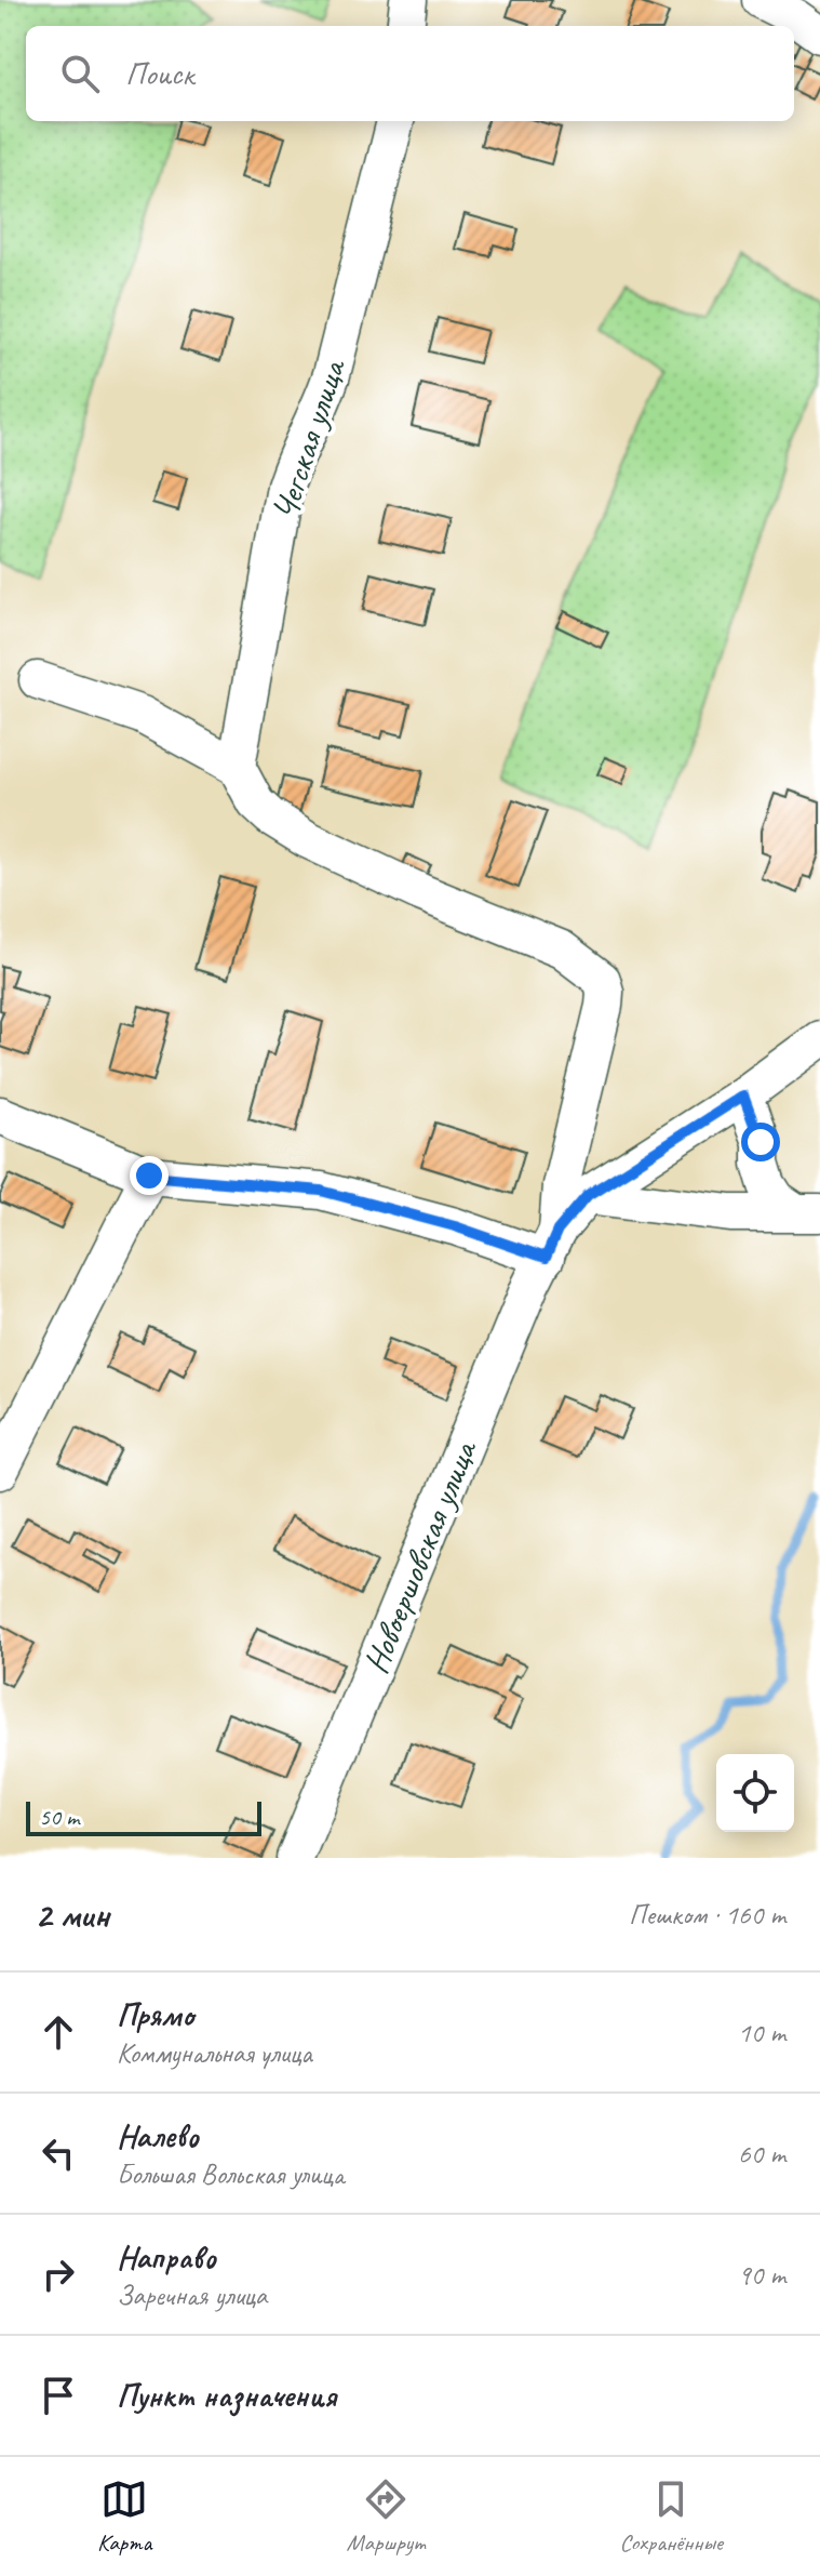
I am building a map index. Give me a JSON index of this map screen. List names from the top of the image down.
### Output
{
  "streets": {
    "street": ["Чегская улица", "Новоершовская улица"]
  },
  "scale_bar": "50 m",
  "page": {
    "search": "Поиск",
    "scale": "50 m",
    "heading": ["2 мин", "Пешком · 160 m"],
    "list": [
      ["Прямо", "Коммунальная улица", "10 m"],
      ["Налево", "Большая Вольская улица", "60 m"],
      ["Направо", "Заречная улица", "90 m"],
      "Пункт назначения"
    ],
    "nav": ["Карта", "Маршрут", "Сохранённые"]
  }
}
